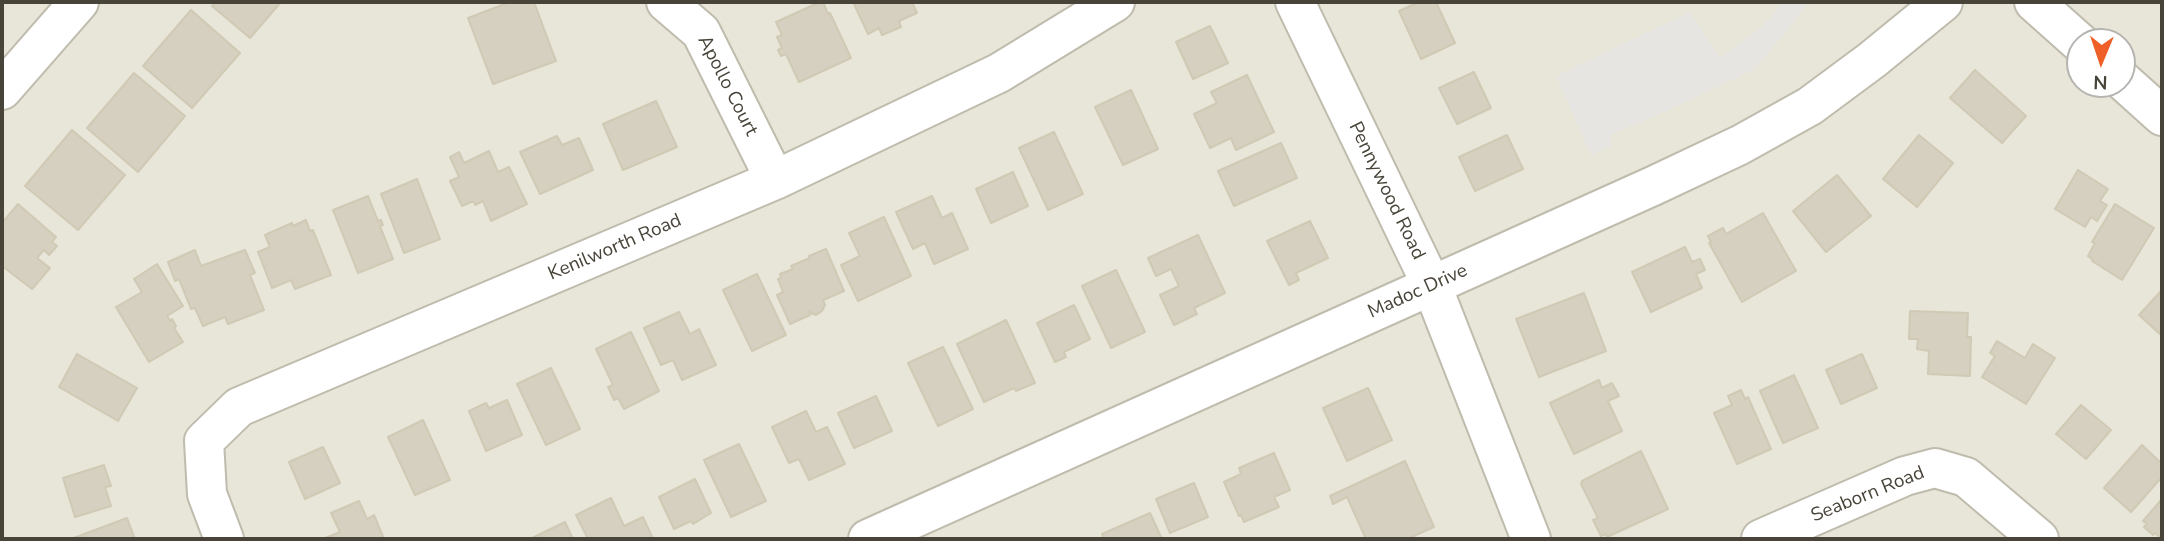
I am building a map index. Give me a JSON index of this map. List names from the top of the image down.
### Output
{
  "streets": {
    "street": [
      "Apollo Court",
      "Pennywood Road",
      "Kenilworth Road",
      "Madoc Drive",
      "Seaborn Road"
    ]
  },
  "crossings": [
    ["Apollo Court", "Kenilworth Road"],
    ["Pennywood Road", "Madoc Drive"]
  ],
  "north": "bottom"
}
